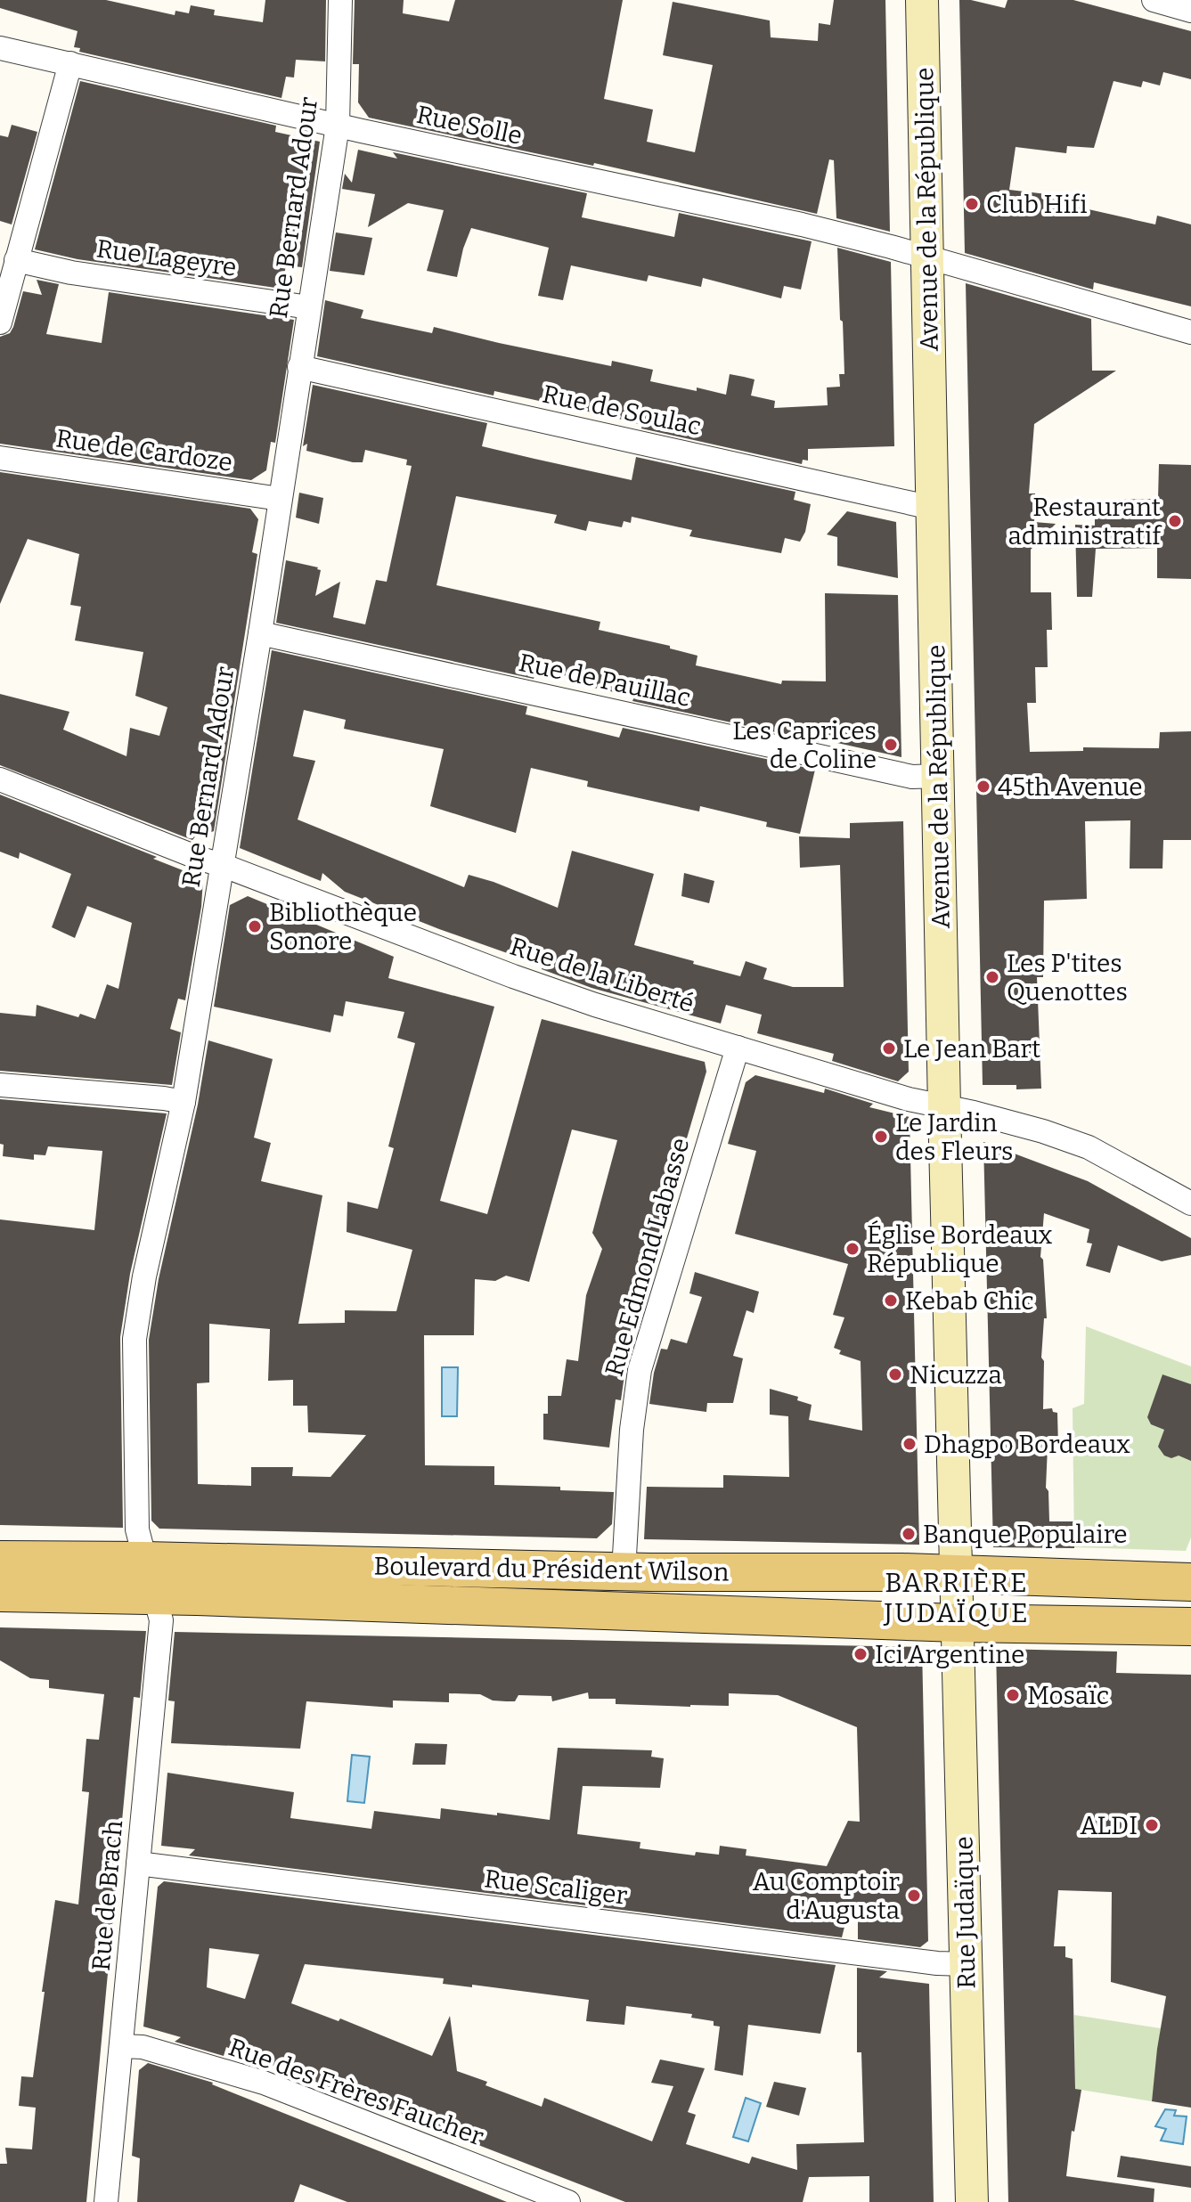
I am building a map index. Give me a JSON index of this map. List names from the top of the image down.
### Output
{
  "streets": {
    "main road": ["Avenue de la République", "Boulevard du Président Wilson", "Rue Judaïque"],
    "street": [
      "Rue Solle",
      "Rue Bernard Adour",
      "Rue Lageyre",
      "Rue de Soulac",
      "Rue de Cardoze",
      "Rue de Pauillac",
      "Rue de la Liberté",
      "Rue Edmond Labasse",
      "Rue Scaliger",
      "Rue de Brach",
      "Rue des Frères Faucher"
    ]
  },
  "crossings": [
    ["Rue Solle", "Rue Bernard Adour"],
    ["Rue Solle", "Avenue de la République"],
    ["Rue Bernard Adour", "Rue Lageyre"],
    ["Rue Bernard Adour", "Rue de Soulac"],
    ["Rue Bernard Adour", "Rue de Cardoze"],
    ["Rue Bernard Adour", "Rue de Pauillac"],
    ["Rue Bernard Adour", "Rue de la Liberté"],
    ["Rue Bernard Adour", "Boulevard du Président Wilson"],
    ["Rue Bernard Adour", "Rue de Brach"],
    ["Avenue de la République", "Rue de Soulac"],
    ["Avenue de la République", "Rue de Pauillac"],
    ["Avenue de la République", "Rue de la Liberté"],
    ["Avenue de la République", "Boulevard du Président Wilson"],
    ["Rue de la Liberté", "Rue Edmond Labasse"],
    ["Rue Edmond Labasse", "Boulevard du Président Wilson"],
    ["Boulevard du Président Wilson", "Rue de Brach"],
    ["Boulevard du Président Wilson", "Rue Judaïque"],
    ["Rue Scaliger", "Rue de Brach"],
    ["Rue Scaliger", "Rue Judaïque"],
    ["Rue de Brach", "Rue des Frères Faucher"]
  ],
  "districts": ["BARRIÈRE JUDAÏQUE"],
  "places": [
    "Club Hifi",
    "Restaurant administratif",
    "Les Caprices de Coline",
    "45th Avenue",
    "Bibliothèque Sonore",
    "Les P'tites Quenottes",
    "Le Jean Bart",
    "Le Jardin des Fleurs",
    "Église Bordeaux République",
    "Kebab Chic",
    "Nicuzza",
    "Dhagpo Bordeaux",
    "Banque Populaire",
    "Ici Argentine",
    "Mosaïc",
    "ALDI",
    "Au Comptoir d'Augusta"
  ]
}
